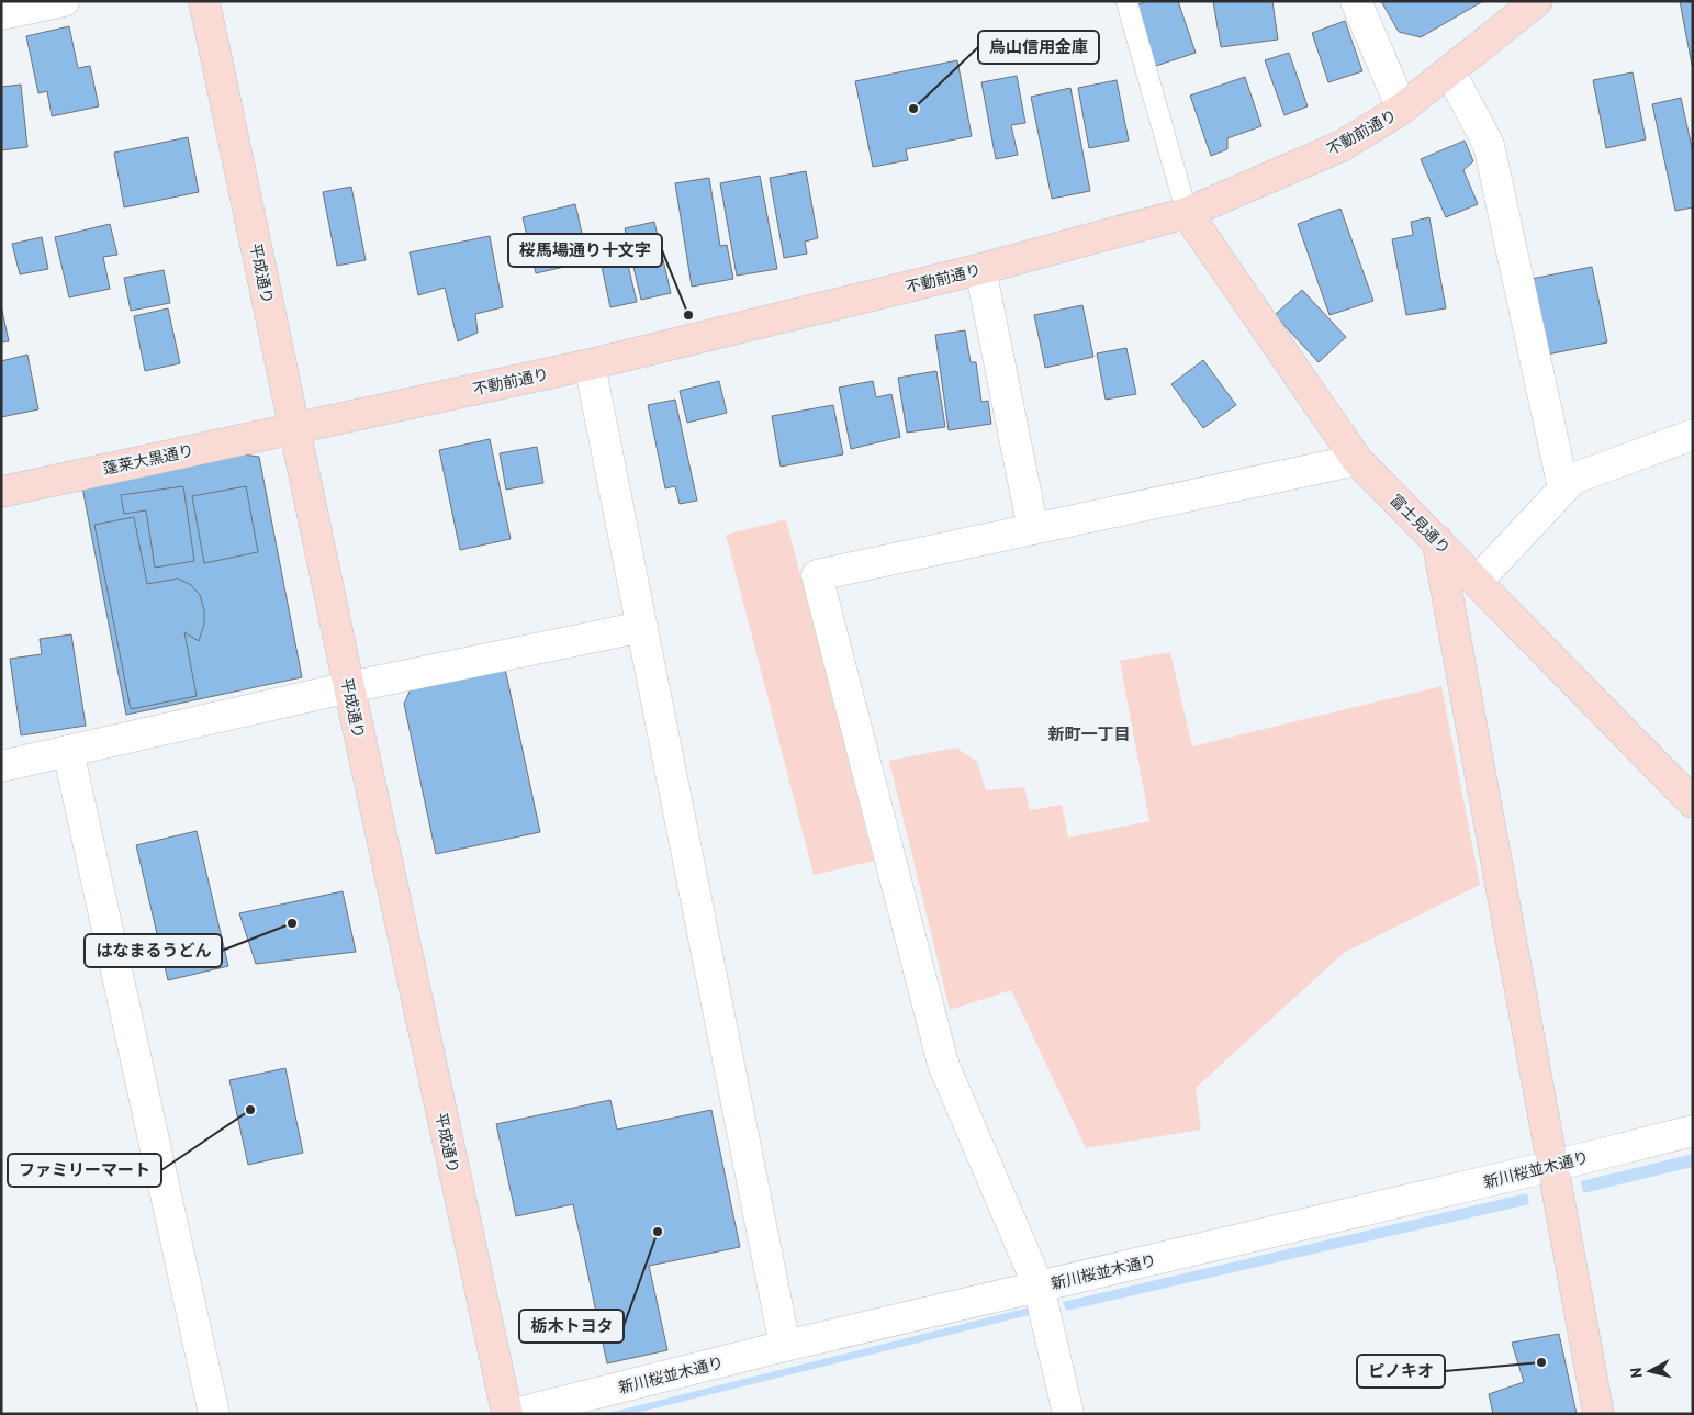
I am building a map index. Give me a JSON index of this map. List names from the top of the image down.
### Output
{
  "streets": {
    "street": [
      "不動前通り",
      "平成通り",
      "蓬莱大黒通り",
      "富士見通り",
      "新川桜並木通り"
    ]
  },
  "crossings": [
    ["不動前通り", "平成通り"],
    ["不動前通り", "蓬莱大黒通り"],
    ["不動前通り", "富士見通り"],
    ["平成通り", "蓬莱大黒通り"]
  ],
  "districts": ["新町一丁目"],
  "places": [
    "烏山信用金庫",
    "桜馬場通り十文字",
    "はなまるうどん",
    "ファミリーマート",
    "栃木トヨタ",
    "ピノキオ"
  ],
  "north": "left"
}
